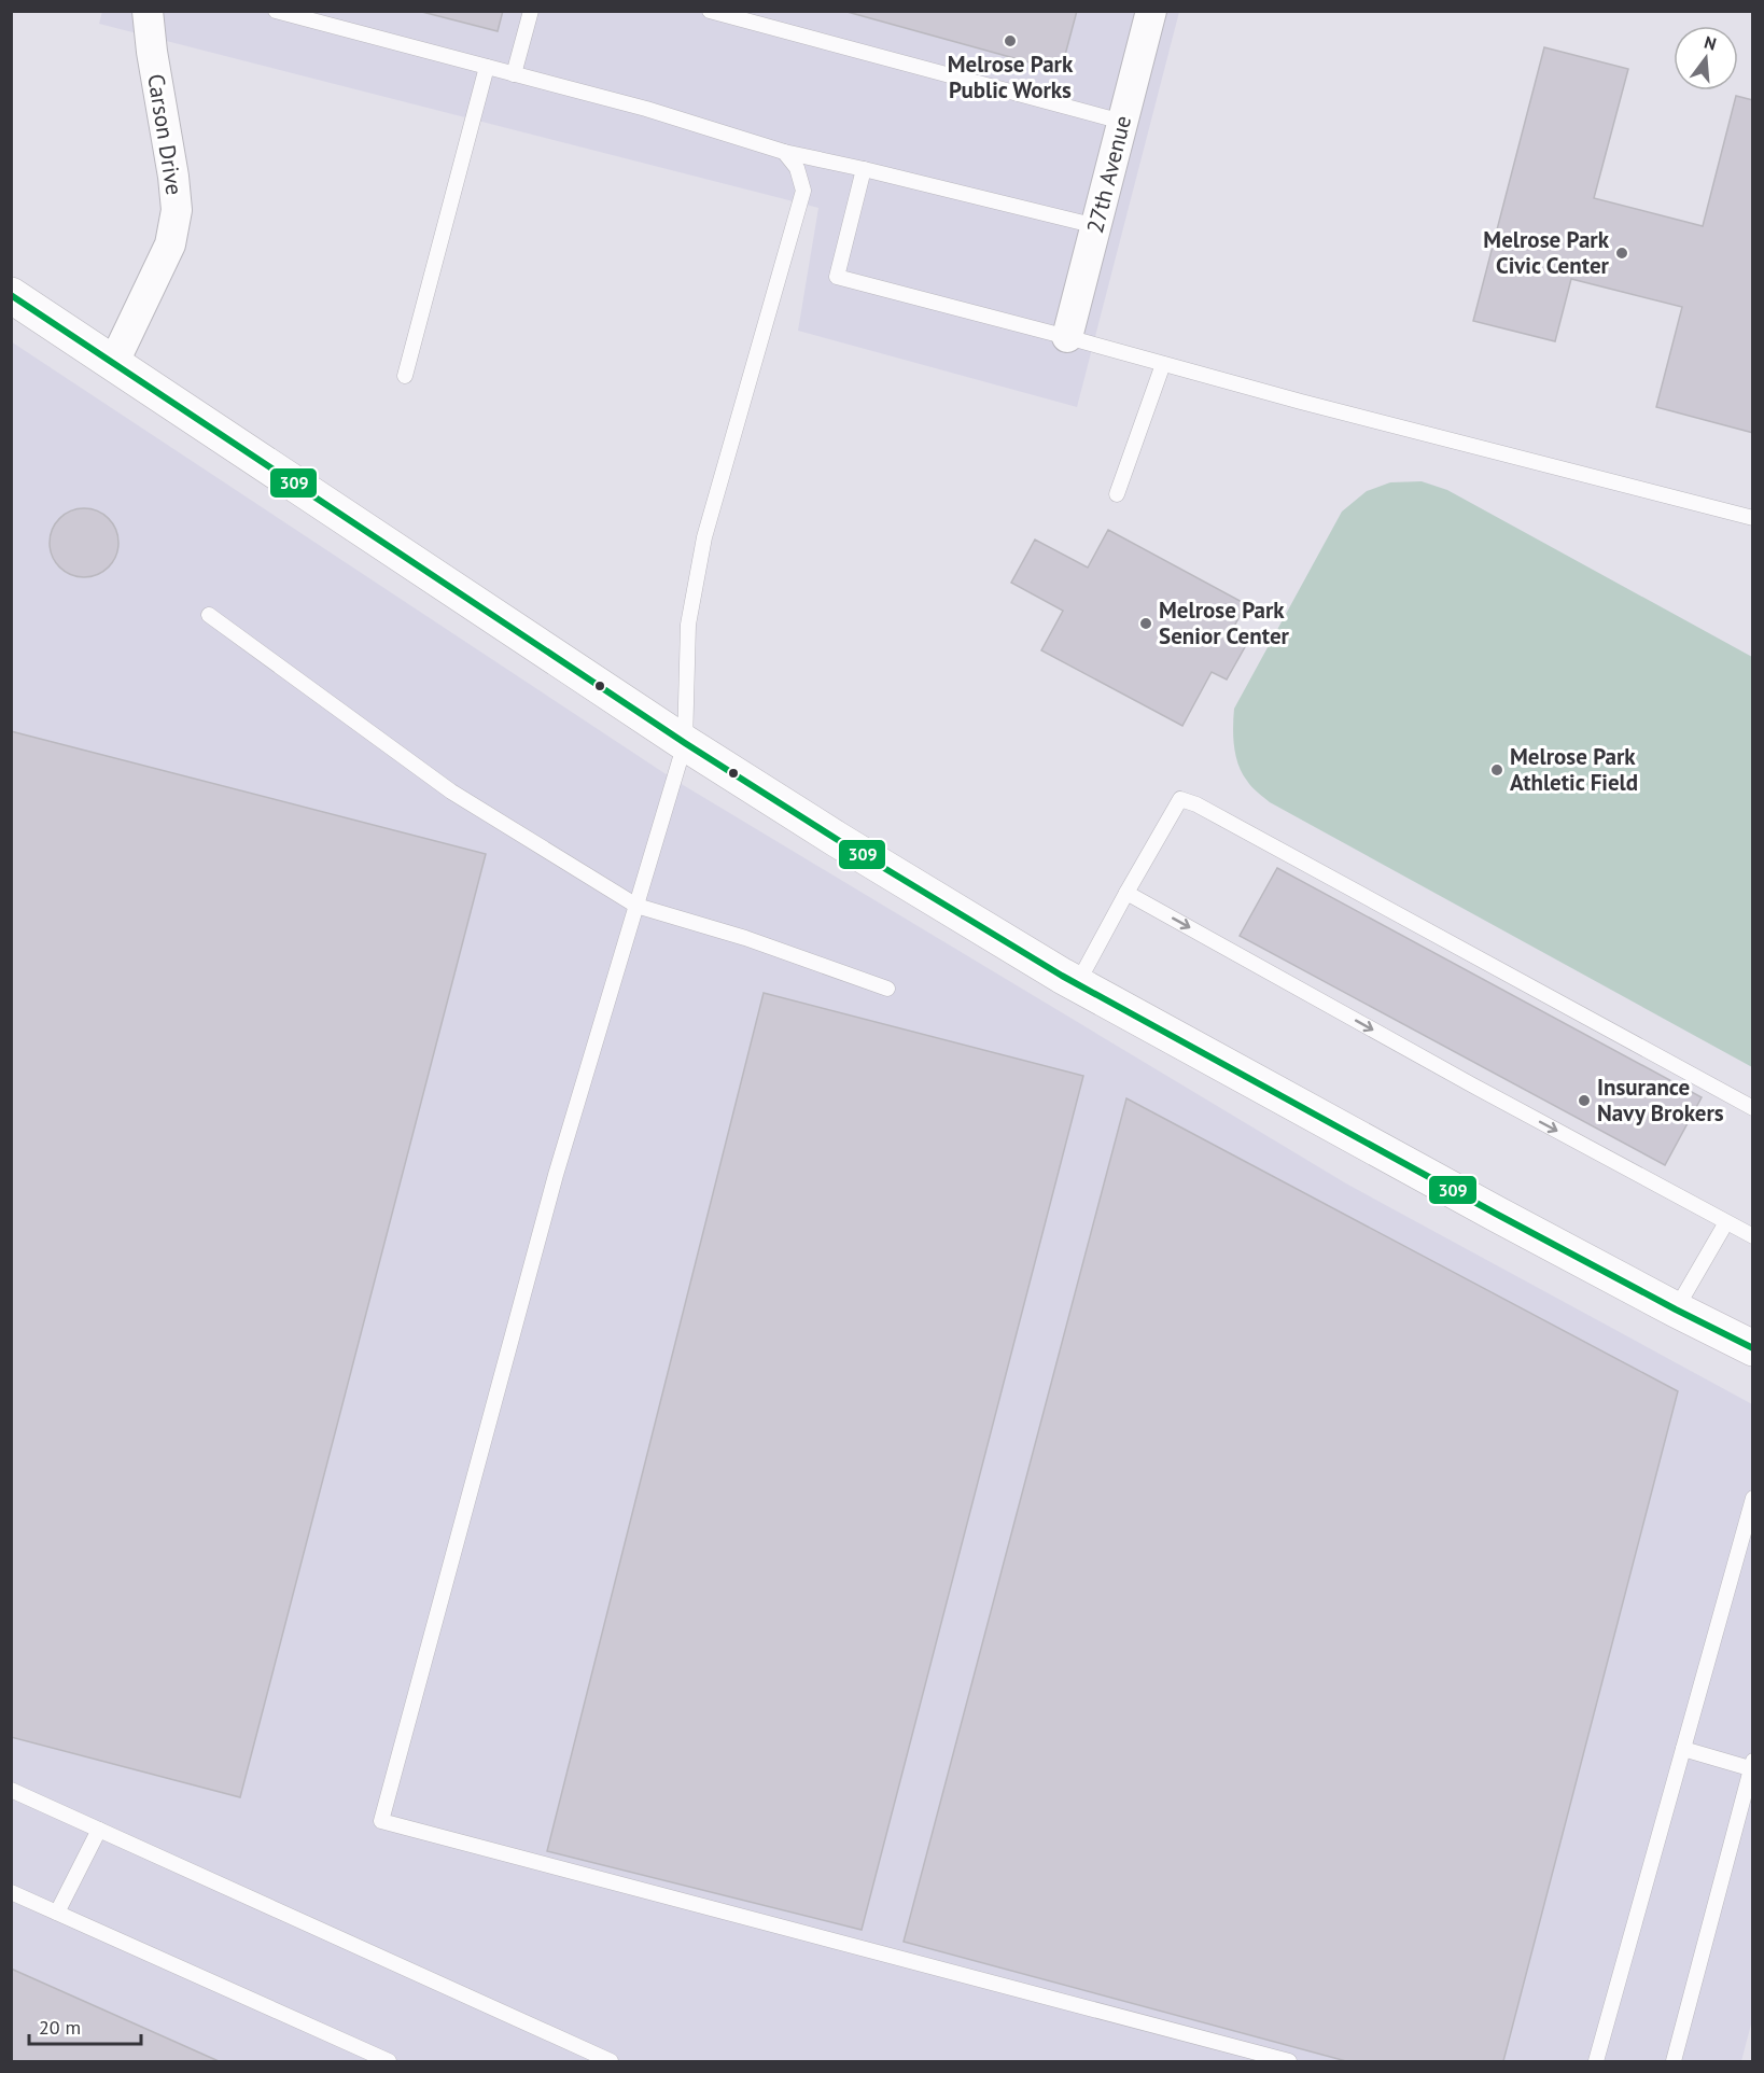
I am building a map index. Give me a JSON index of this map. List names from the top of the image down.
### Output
{
  "streets": {
    "street": ["Carson Drive", "27th Avenue"]
  },
  "places": [
    "Melrose Park Public Works",
    "Melrose Park Civic Center",
    "Melrose Park Senior Center",
    "Melrose Park Athletic Field",
    "Insurance Navy Brokers"
  ],
  "lines": ["transit line 309"],
  "scale_bar": "20 m",
  "north": "top"
}
